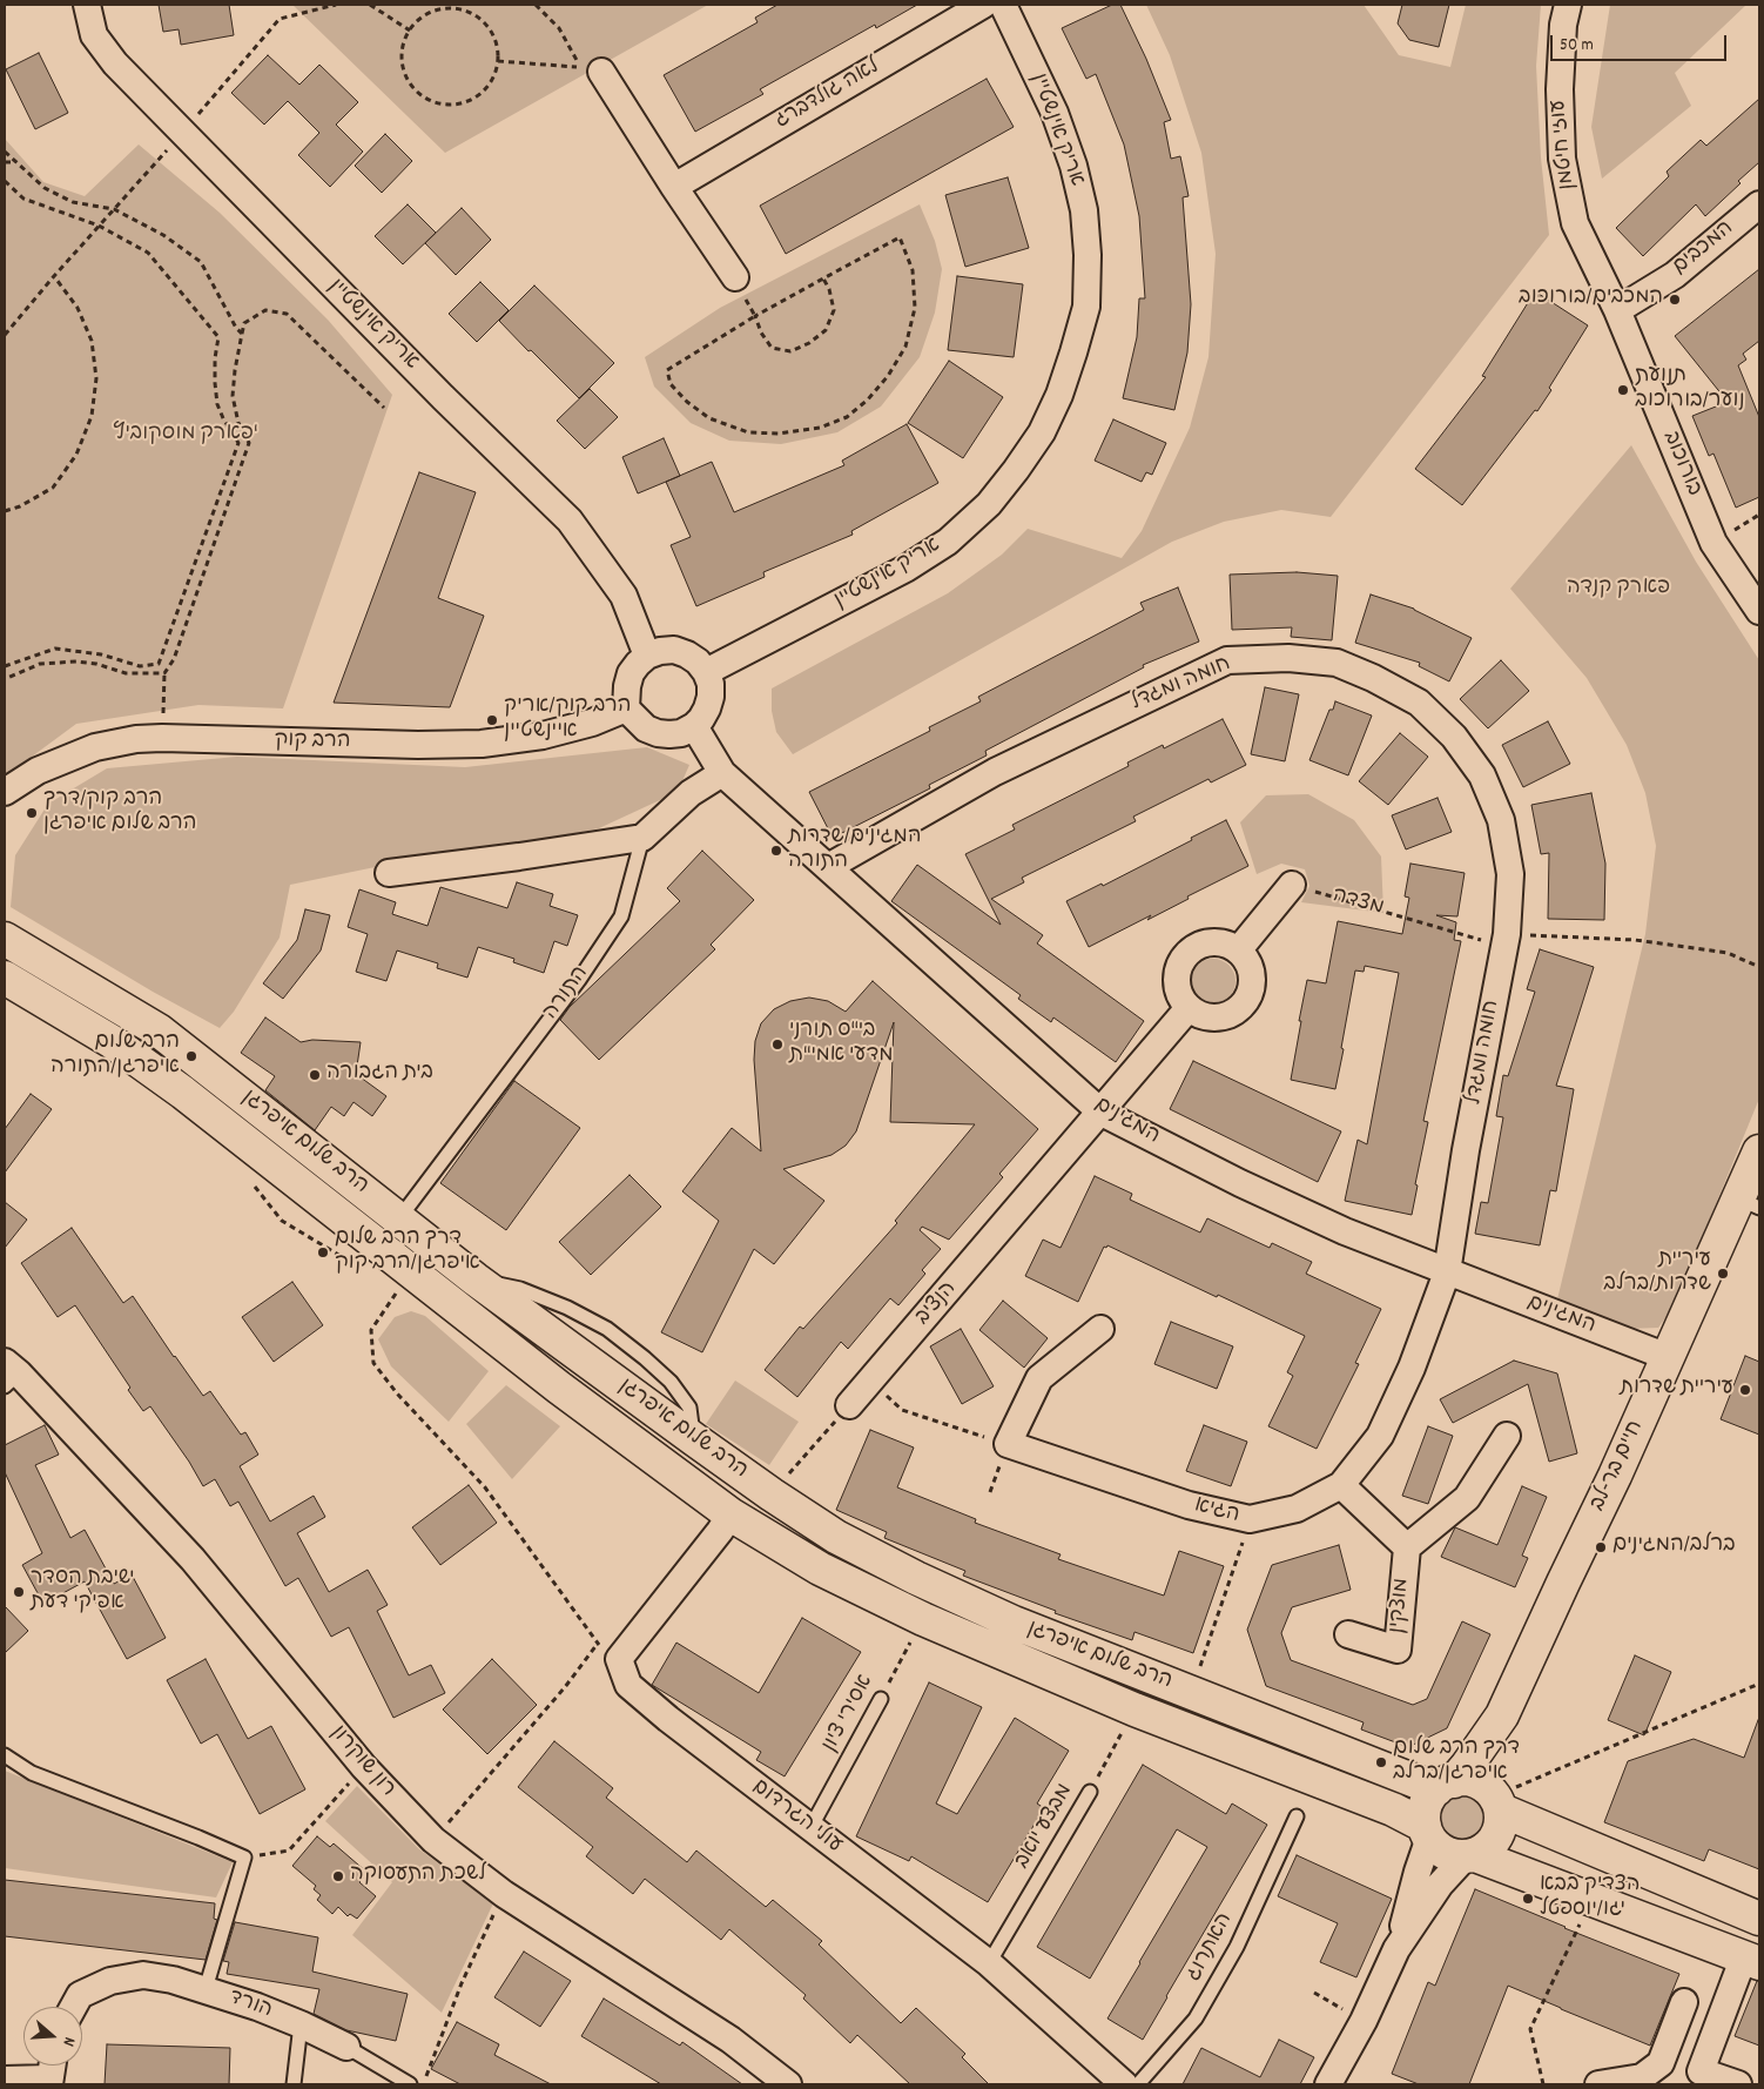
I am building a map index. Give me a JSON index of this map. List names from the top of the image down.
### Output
{
  "streets": {
    "main road": ["הרב שלום איפרגן", "חיים בר-לב"],
    "street": [
      "לאה גולדברג",
      "אריק אינשטיין",
      "עוזי חיטמן",
      "המכבים",
      "בורוכוב",
      "חומה ומגדל",
      "הרב קוק",
      "המגינים",
      "הנציב",
      "הגיא",
      "מוצקין",
      "רון שוקרון",
      "עולי הגרדום",
      "הורד"
    ],
    "lane": [
      "התורה",
      "אסירי ציון",
      "מבצע יואב",
      "האתרוג"
    ],
    "path": ["מצדה"]
  },
  "crossings": [
    ["אריק אינשטיין", "הרב קוק"],
    ["אריק אינשטיין", "המגינים"],
    ["עוזי חיטמן", "המכבים"],
    ["עוזי חיטמן", "בורוכוב"],
    ["המכבים", "בורוכוב"],
    ["חומה ומגדל", "מצדה"],
    ["חומה ומגדל", "המגינים"],
    ["חומה ומגדל", "הגיא"],
    ["הרב קוק", "המגינים"],
    ["התורה", "הרב שלום איפרגן"],
    ["המגינים", "הנציב"],
    ["המגינים", "חיים בר-לב"],
    ["המגינים", "הגיא"],
    ["הרב שלום איפרגן", "חיים בר-לב"],
    ["הרב שלום איפרגן", "אסירי ציון"],
    ["הרב שלום איפרגן", "מבצע יואב"],
    ["אסירי ציון", "עולי הגרדום"],
    ["עולי הגרדום", "מבצע יואב"]
  ],
  "parks": ["פארק מוסקוביץ'", "פארק קנדה"],
  "places": [
    "המכבים/בורוכוב",
    "תנועת נוער/בורוכוב",
    "הרב קוק/אריק איינשטיין",
    "הרב קוק/דרך הרב שלום איפרגן",
    "המגינים/שדרות התורה",
    "בי\"ס תורני מדעי אמי\"ת",
    "הרב שלום איפרגן/התורה",
    "בית הגבורה",
    "דרך הרב שלום איפרגן/הרב קוק",
    "עיריית שדרות/ברלב",
    "עיריית שדרות",
    "ברלב/המגינים",
    "ישיבת הסדר אפיקי דעת",
    "דרך הרב שלום איפרגן/ברלב",
    "לשכת התעסוקה",
    "הצדיק בבא יגו/יוספטל"
  ],
  "scale_bar": "50 m",
  "north": "right"
}
